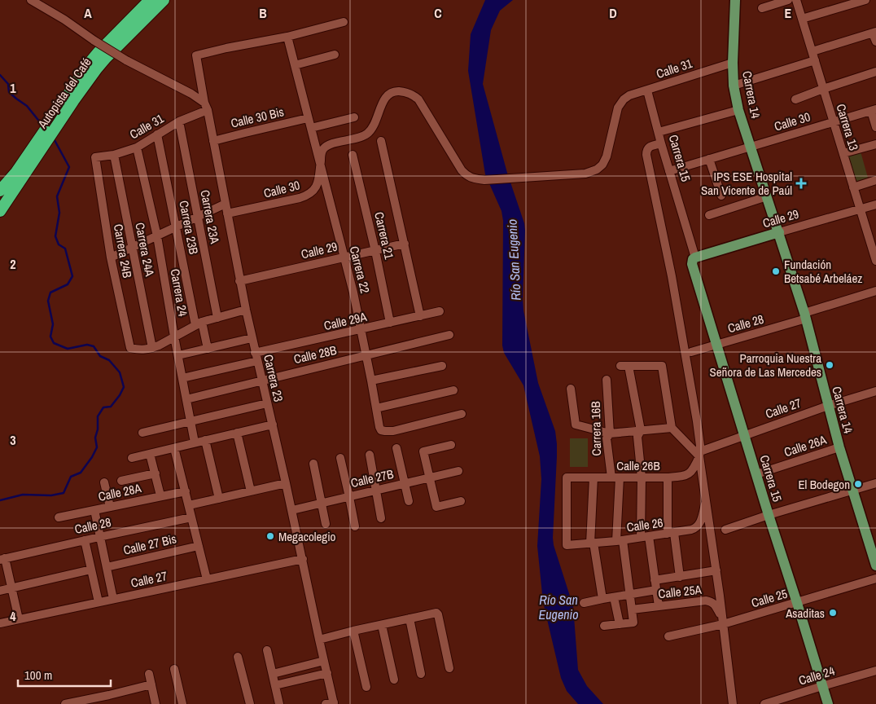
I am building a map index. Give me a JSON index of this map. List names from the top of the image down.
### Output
{
  "streets": {
    "highway": ["Autopista del Café"],
    "main road": ["Carrera 14", "Carrera 15", "Calle 29"],
    "street": [
      "Calle 31",
      "Calle 30 Bis",
      "Calle 30",
      "Carrera 13",
      "Carrera 23A",
      "Carrera 23B",
      "Carrera 21",
      "Carrera 24A",
      "Carrera 24B",
      "Carrera 22",
      "Carrera 24",
      "Calle 29A",
      "Calle 28",
      "Calle 28B",
      "Carrera 23",
      "Calle 27",
      "Carrera 16B",
      "Calle 26A",
      "Calle 26B",
      "Calle 27B",
      "Calle 28A",
      "Calle 26",
      "Calle 27 Bis",
      "Calle 25A",
      "Calle 25",
      "Calle 24"
    ]
  },
  "crossings": [
    ["Calle 31", "Carrera 14"],
    ["Calle 31", "Calle 30"],
    ["Calle 31", "Carrera 15"],
    ["Calle 31", "Carrera 23A"],
    ["Calle 31", "Carrera 23B"],
    ["Calle 31", "Carrera 24A"],
    ["Calle 31", "Carrera 24B"],
    ["Calle 31", "Carrera 22"],
    ["Calle 31", "Carrera 24"],
    ["Calle 31", "Carrera 23"],
    ["Carrera 14", "Calle 30"],
    ["Carrera 14", "Calle 29"],
    ["Carrera 14", "Calle 28"],
    ["Carrera 14", "Calle 27"],
    ["Carrera 14", "Calle 26A"],
    ["Calle 30 Bis", "Carrera 22"],
    ["Calle 30 Bis", "Carrera 23"],
    ["Calle 30", "Carrera 13"],
    ["Calle 30", "Carrera 15"],
    ["Calle 30", "Carrera 22"],
    ["Calle 30", "Carrera 23"],
    ["Carrera 13", "Calle 29"],
    ["Carrera 15", "Calle 29"],
    ["Carrera 15", "Calle 28"],
    ["Carrera 15", "Calle 27"],
    ["Carrera 15", "Calle 26A"],
    ["Carrera 15", "Calle 25"],
    ["Carrera 15", "Calle 24"],
    ["Calle 29", "Carrera 21"],
    ["Calle 29", "Carrera 22"],
    ["Calle 29", "Carrera 23"],
    ["Carrera 21", "Calle 29A"],
    ["Carrera 24A", "Carrera 24B"],
    ["Carrera 22", "Calle 29A"],
    ["Carrera 22", "Calle 28B"],
    ["Carrera 22", "Carrera 23"],
    ["Carrera 24", "Calle 28B"],
    ["Calle 29A", "Carrera 23"],
    ["Calle 28B", "Carrera 23"],
    ["Carrera 23", "Calle 27"],
    ["Carrera 23", "Calle 27B"],
    ["Calle 27", "Calle 26B"],
    ["Carrera 16B", "Calle 26B"],
    ["Carrera 16B", "Calle 26"],
    ["Carrera 16B", "Calle 25A"],
    ["Calle 26B", "Calle 26"],
    ["Calle 25A", "Calle 25"]
  ],
  "water": ["Río San Eugenio"],
  "places": {
    "health": ["IPS ESE Hospital San Vicente de Paúl"],
    "other": [
      "Fundación Betsabé Arbeláez",
      "Parroquia Nuestra Señora de Las Mercedes",
      "El Bodegon",
      "Megacolegio",
      "Asaditas"
    ]
  },
  "scale_bar": "100 m",
  "grid": {
    "columns": [
      "A",
      "B",
      "C",
      "D",
      "E"
    ],
    "rows": [
      "1",
      "2",
      "3",
      "4"
    ]
  }
}
